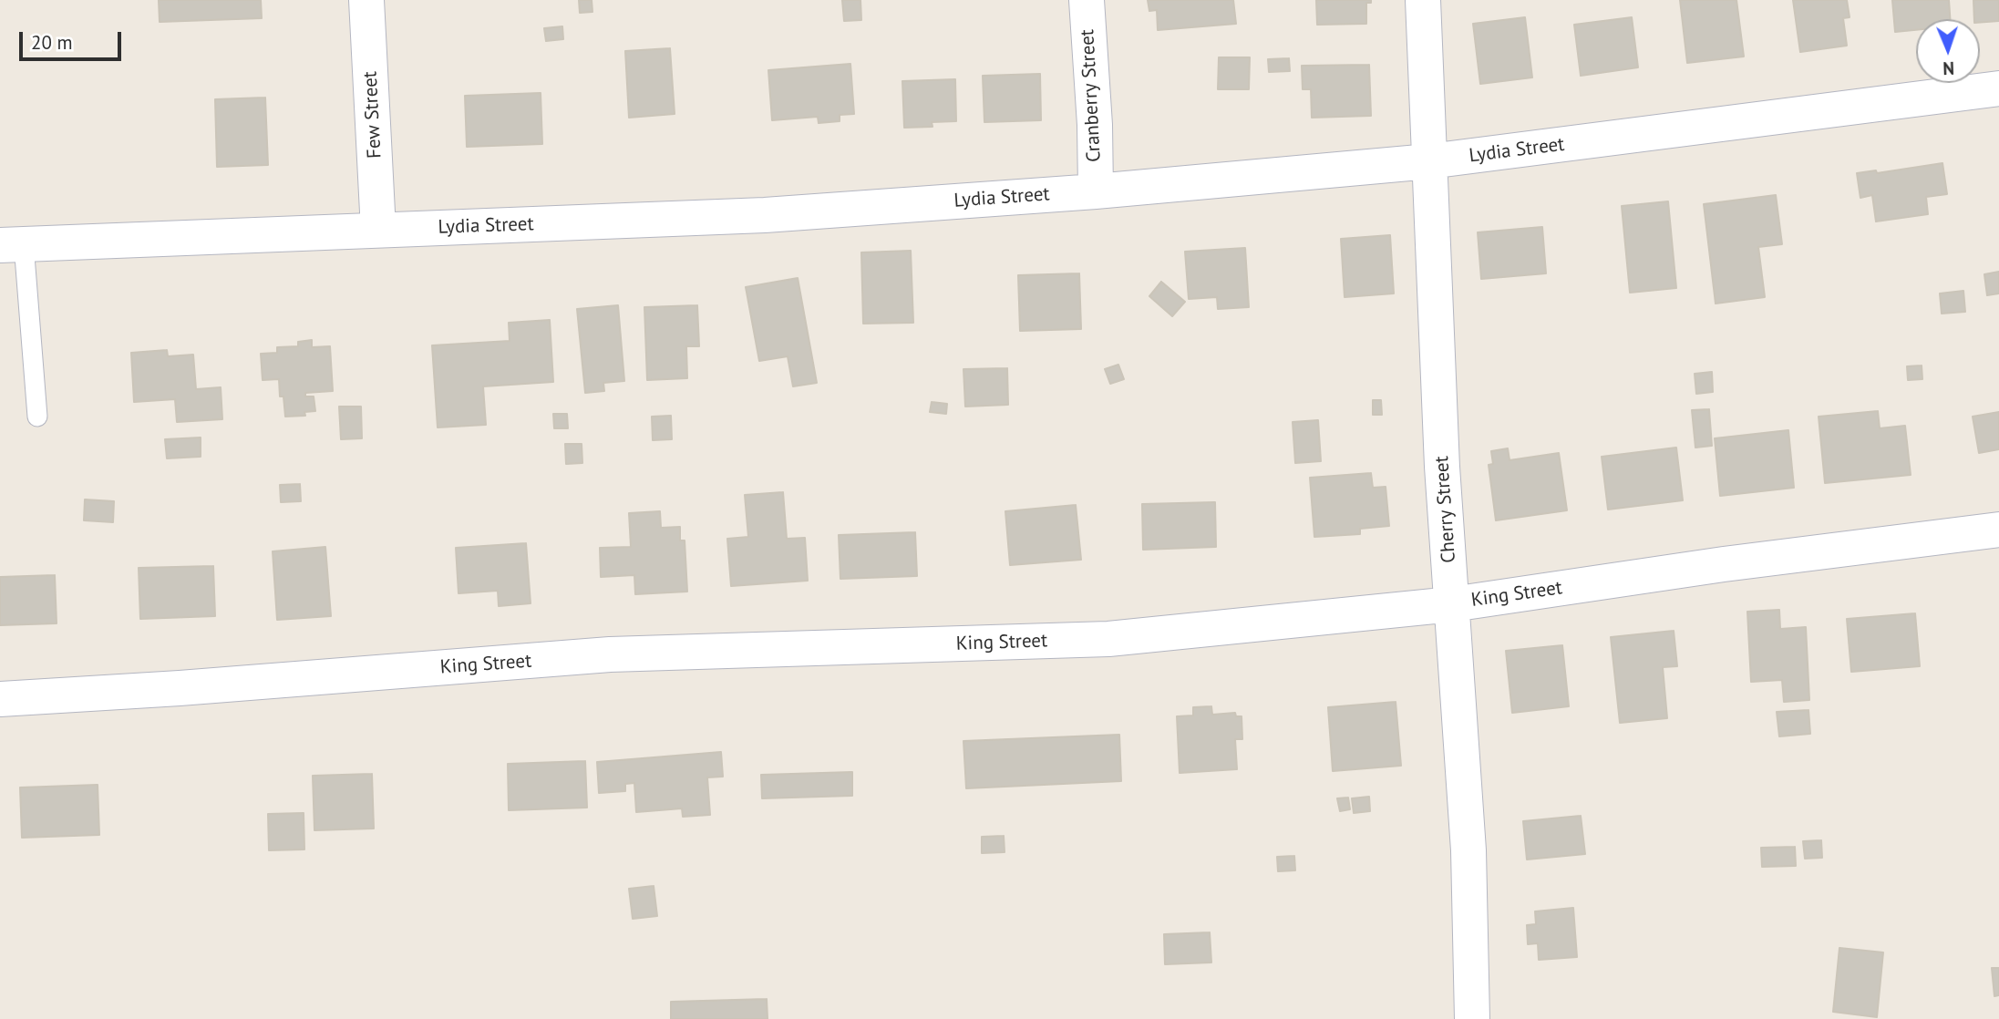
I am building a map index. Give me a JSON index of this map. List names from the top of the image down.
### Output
{
  "streets": {
    "street": [
      "Cranberry Street",
      "Few Street",
      "Lydia Street",
      "Cherry Street",
      "King Street"
    ]
  },
  "crossings": [
    ["Cranberry Street", "Lydia Street"],
    ["Few Street", "Lydia Street"],
    ["Lydia Street", "Cherry Street"],
    ["Cherry Street", "King Street"]
  ],
  "scale_bar": "20 m",
  "north": "bottom"
}
